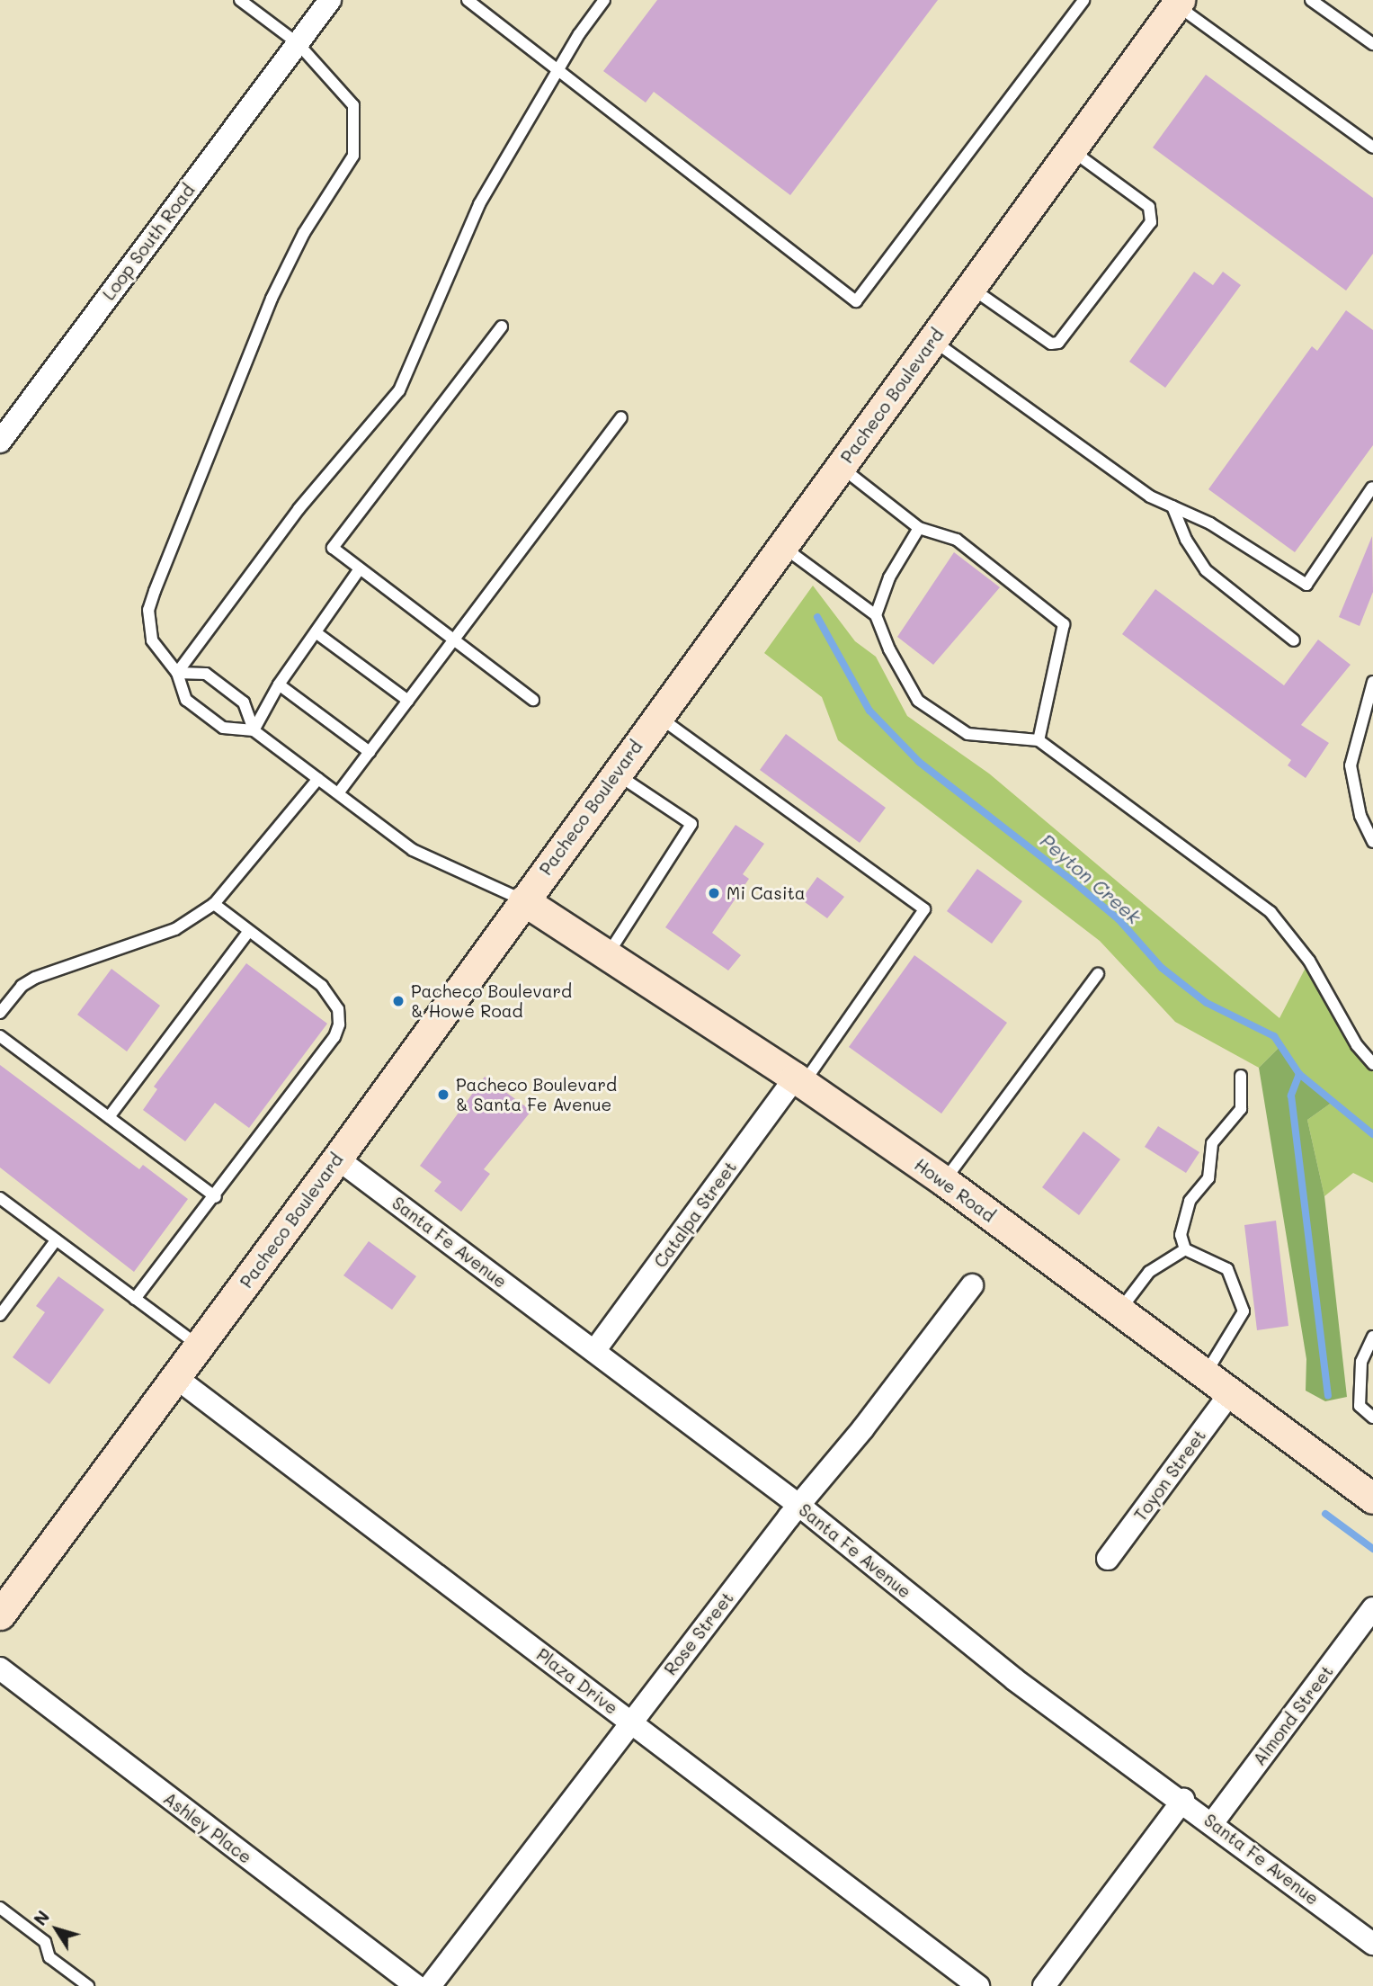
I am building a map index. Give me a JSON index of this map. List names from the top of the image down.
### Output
{
  "streets": {
    "main road": ["Pacheco Boulevard", "Howe Road"],
    "street": [
      "Loop South Road",
      "Catalpa Street",
      "Santa Fe Avenue",
      "Toyon Street",
      "Rose Street",
      "Plaza Drive",
      "Almond Street",
      "Ashley Place"
    ]
  },
  "crossings": [
    ["Pacheco Boulevard", "Howe Road"],
    ["Pacheco Boulevard", "Santa Fe Avenue"],
    ["Pacheco Boulevard", "Plaza Drive"],
    ["Howe Road", "Catalpa Street"],
    ["Howe Road", "Toyon Street"],
    ["Catalpa Street", "Santa Fe Avenue"],
    ["Santa Fe Avenue", "Rose Street"],
    ["Santa Fe Avenue", "Almond Street"],
    ["Rose Street", "Plaza Drive"]
  ],
  "water": ["Peyton Creek"],
  "places": ["Mi Casita", "Pacheco Boulevard & Howe Road", "Pacheco Boulevard & Santa Fe Avenue"],
  "north": "top left"
}
